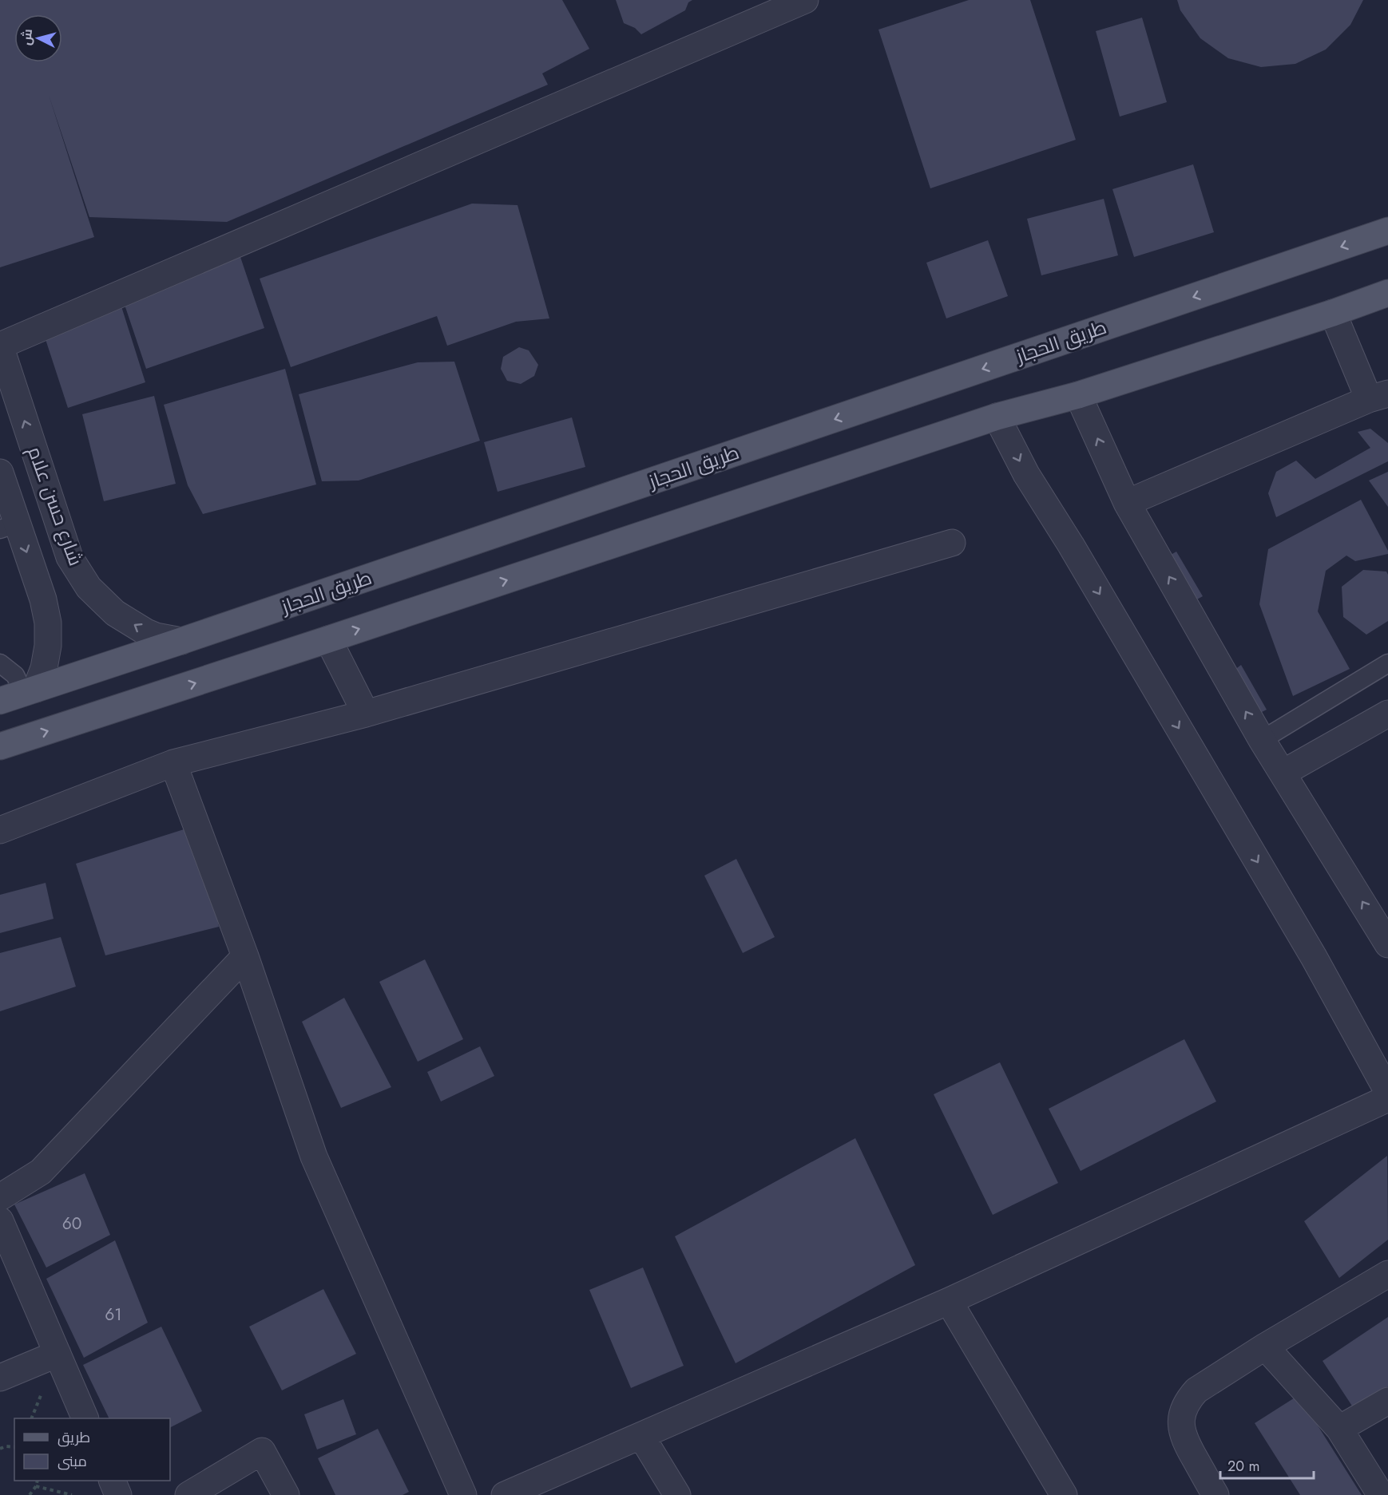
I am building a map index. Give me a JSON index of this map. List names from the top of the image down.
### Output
{
  "streets": {
    "main road": ["طريق الحجاز"],
    "street": ["شارع حسن علام"]
  },
  "crossings": [
    ["طريق الحجاز", "شارع حسن علام"]
  ],
  "one_way": ["شارع حسن علام"],
  "house_numbers": ["60", "61"],
  "legend": ["طريق", "مبنى"],
  "scale_bar": "20 m",
  "north": "left"
}
